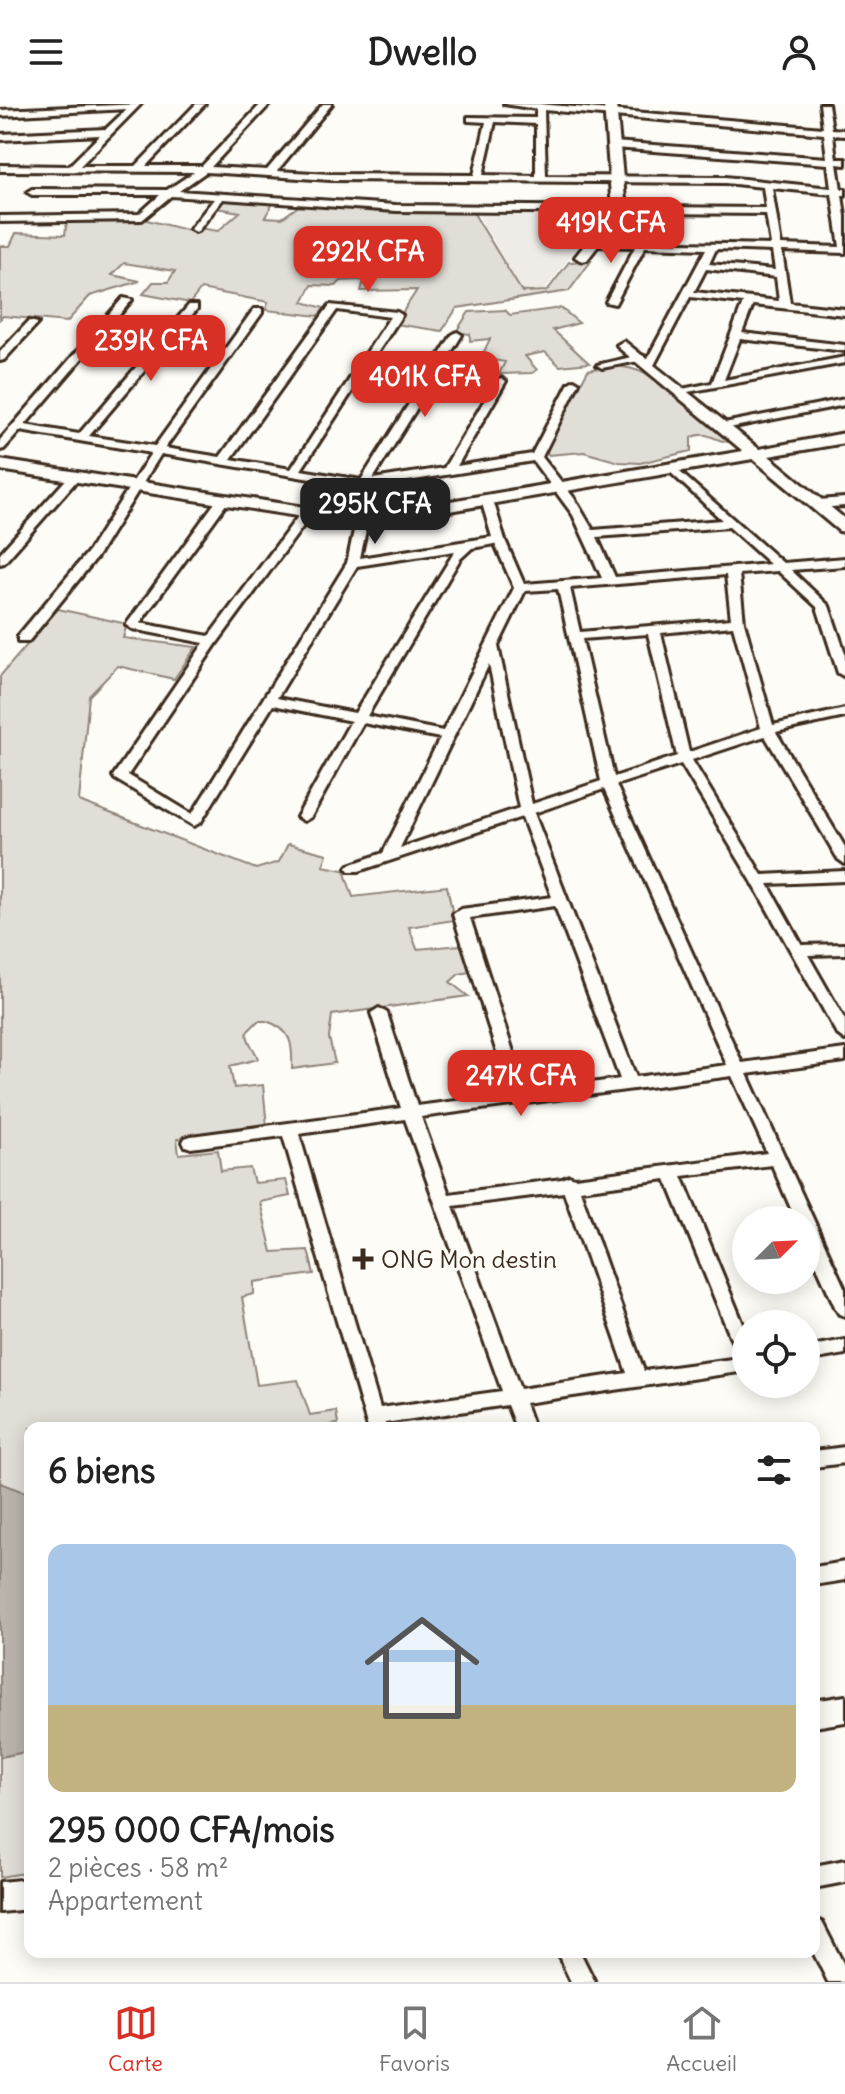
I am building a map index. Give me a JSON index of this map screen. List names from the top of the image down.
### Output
{
  "places": {
    "health": ["ONG Mon destin"]
  },
  "north": "top right",
  "page": {
    "header": "Dwello",
    "price": [
      "419K CFA",
      "292K CFA",
      "239K CFA",
      "401K CFA",
      "295K CFA",
      "247K CFA"
    ],
    "heading": "6 biens",
    "list": [
      {
        "name": "295 000 CFA/mois",
        "note": "2 pièces · 58 m² · Appartement"
      }
    ],
    "tabs": ["Carte", "Favoris", "Accueil"]
  }
}
